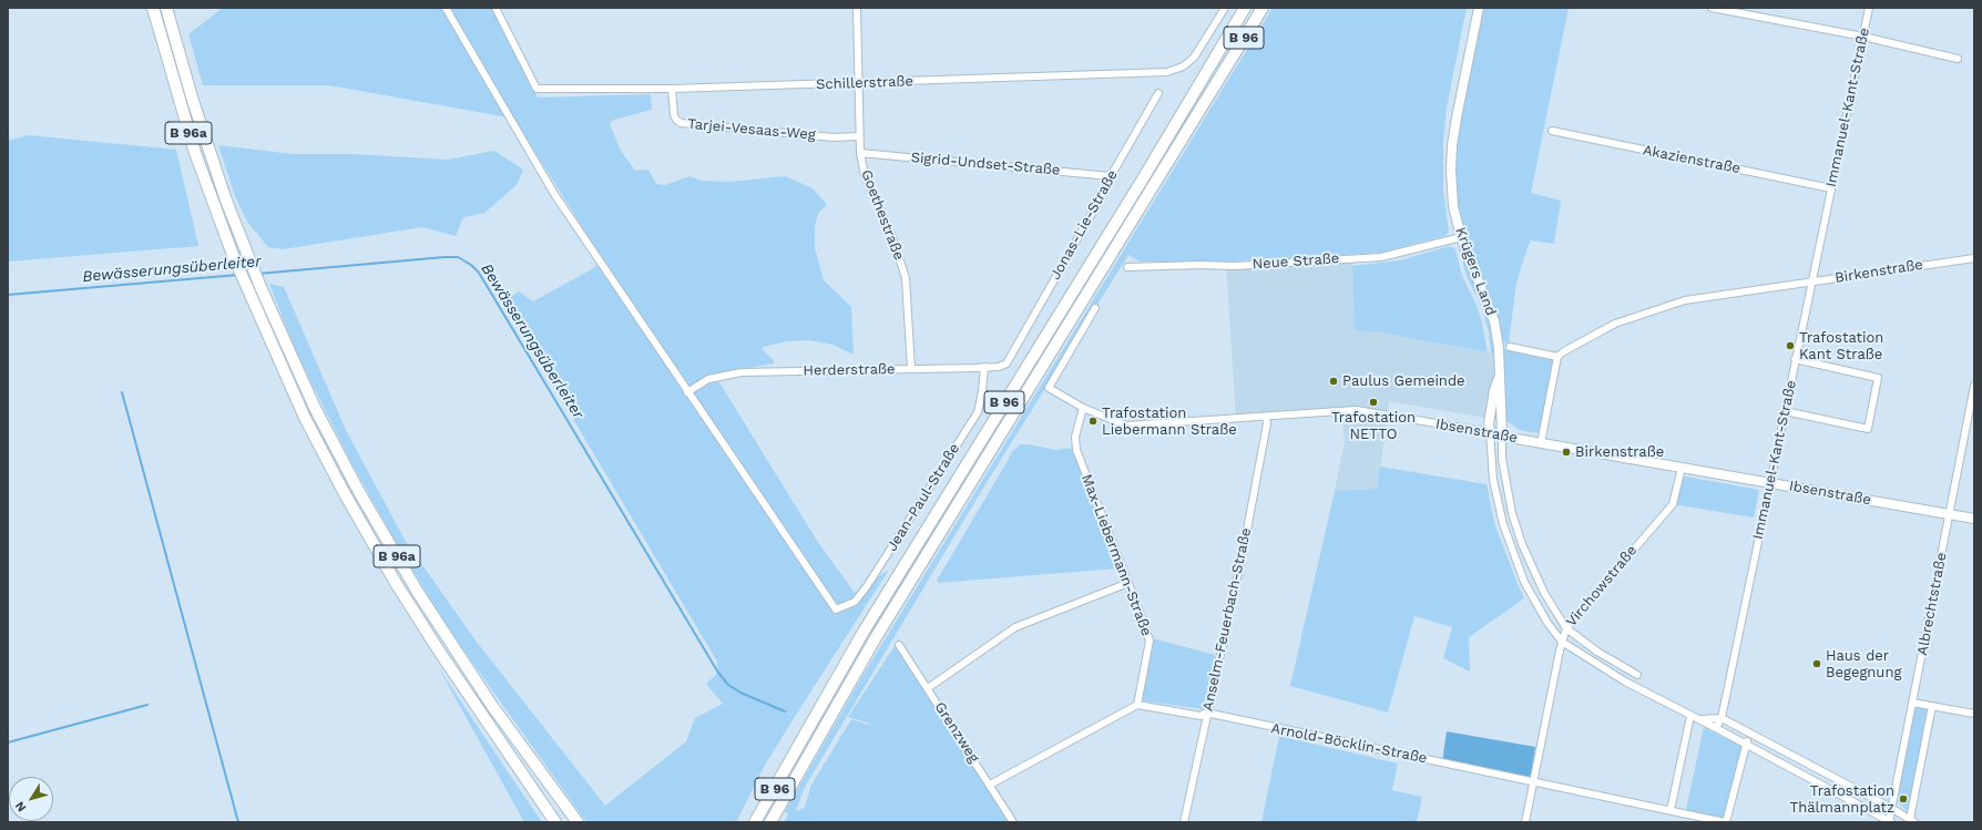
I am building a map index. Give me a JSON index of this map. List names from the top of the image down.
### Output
{
  "streets": {
    "main road": ["B 96", "B 96a"],
    "street": [
      "Schillerstraße",
      "Immanuel-Kant-Straße",
      "Tarjei-Vesaas-Weg",
      "Akazienstraße",
      "Sigrid-Undset-Straße",
      "Goethestraße",
      "Jonas-Lie-Straße",
      "Neue Straße",
      "Krügers Land",
      "Birkenstraße",
      "Herderstraße",
      "Ibsenstraße",
      "Jean-Paul-Straße",
      "Max-Liebermann-Straße",
      "Virchowstraße",
      "Albrechtstraße",
      "Anselm-Feuerbach-Straße",
      "Grenzweg",
      "Arnold-Böcklin-Straße"
    ]
  },
  "crossings": [
    ["Schillerstraße", "Tarjei-Vesaas-Weg"],
    ["Schillerstraße", "Goethestraße"],
    ["Immanuel-Kant-Straße", "Akazienstraße"],
    ["Immanuel-Kant-Straße", "Birkenstraße"],
    ["Immanuel-Kant-Straße", "Ibsenstraße"],
    ["Tarjei-Vesaas-Weg", "Goethestraße"],
    ["Sigrid-Undset-Straße", "Goethestraße"],
    ["Sigrid-Undset-Straße", "Jonas-Lie-Straße"],
    ["Goethestraße", "Herderstraße"],
    ["Jonas-Lie-Straße", "Herderstraße"],
    ["Neue Straße", "Krügers Land"],
    ["Krügers Land", "Ibsenstraße"],
    ["Herderstraße", "Jean-Paul-Straße"],
    ["Ibsenstraße", "Max-Liebermann-Straße"],
    ["Ibsenstraße", "Virchowstraße"],
    ["Ibsenstraße", "Albrechtstraße"],
    ["Ibsenstraße", "Anselm-Feuerbach-Straße"],
    ["Max-Liebermann-Straße", "Arnold-Böcklin-Straße"],
    ["Virchowstraße", "Arnold-Böcklin-Straße"],
    ["Anselm-Feuerbach-Straße", "Arnold-Böcklin-Straße"]
  ],
  "water": ["Bewässerungsüberleiter"],
  "places": [
    "Trafostation Kant Straße",
    "Paulus Gemeinde",
    "Trafostation NETTO",
    "Trafostation Liebermann Straße",
    "Birkenstraße",
    "Haus der Begegnung",
    "Trafostation Thälmannplatz"
  ],
  "north": "bottom left"
}
